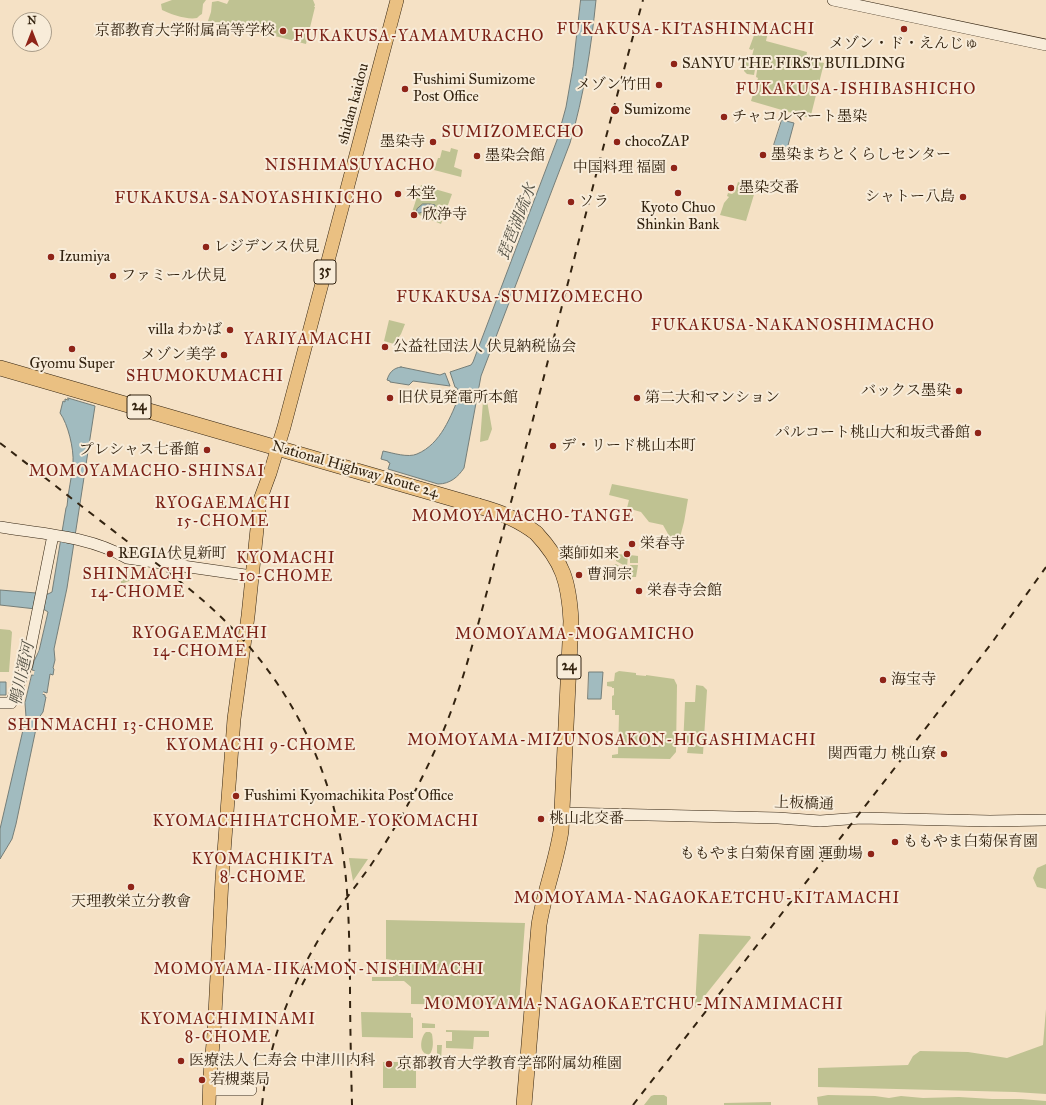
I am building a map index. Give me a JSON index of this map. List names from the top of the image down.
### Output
{
  "streets": {
    "highway": ["24", "National Highway Route 24"],
    "main road": ["shidan kaidou", "35"],
    "street": ["上板橋通"]
  },
  "crossings": [
    ["shidan kaidou", "35"],
    ["shidan kaidou", "National Highway Route 24"],
    ["35", "National Highway Route 24"],
    ["National Highway Route 24", "上板橋通"]
  ],
  "districts": [
    "FUKAKUSA-KITASHINMACHI",
    "FUKAKUSA-YAMAMURACHO",
    "FUKAKUSA-ISHIBASHICHO",
    "SUMIZOMECHO",
    "NISHIMASUYACHO",
    "FUKAKUSA-SANOYASHIKICHO",
    "FUKAKUSA-SUMIZOMECHO",
    "FUKAKUSA-NAKANOSHIMACHO",
    "YARIYAMACHI",
    "SHUMOKUMACHI",
    "MOMOYAMACHO-SHINSAI",
    "RYOGAEMACHI 15-CHOME",
    "MOMOYAMACHO-TANGE",
    "KYOMACHI 10-CHOME",
    "SHINMACHI 14-CHOME",
    "RYOGAEMACHI 14-CHOME",
    "MOMOYAMA-MOGAMICHO",
    "SHINMACHI 13-CHOME",
    "MOMOYAMA-MIZUNOSAKON-HIGASHIMACHI",
    "KYOMACHI 9-CHOME",
    "KYOMACHIHATCHOME-YOKOMACHI",
    "KYOMACHIKITA 8-CHOME",
    "MOMOYAMA-NAGAOKAETCHU-KITAMACHI",
    "MOMOYAMA-IIKAMON-NISHIMACHI",
    "MOMOYAMA-NAGAOKAETCHU-MINAMIMACHI",
    "KYOMACHIMINAMI 8-CHOME"
  ],
  "water": ["琵琶湖疏水", "鴨川運河"],
  "places": [
    "メゾン・ド・えんじゅ",
    "京都教育大学附属高等学校",
    "SANYU THE FIRST BUILDING",
    "メゾン竹田",
    "Fushimi Sumizome Post Office",
    "Sumizome",
    "チャコルマート墨染",
    "墨染寺",
    "chocoZAP",
    "墨染まちとくらしセンター",
    "墨染会館",
    "中国料理 福園",
    "墨染交番",
    "Kyoto Chuo Shinkin Bank",
    "本堂",
    "シャトー八島",
    "ソラ",
    "欣浄寺",
    "レジデンス伏見",
    "Izumiya",
    "ファミール伏見",
    "villa わかば",
    "公益社団法人 伏見納税協会",
    "Gyomu Super",
    "メゾン美学",
    "バックス墨染",
    "旧伏見発電所本館",
    "第二大和マンション",
    "パルコート桃山大和坂弐番館",
    "デ・リード桃山本町",
    "プレシャス七番館",
    "栄春寺",
    "REGIA伏見新町",
    "薬師如来",
    "曹洞宗",
    "栄春寺会館",
    "海宝寺",
    "関西電力 桃山寮",
    "Fushimi Kyomachikita Post Office",
    "桃山北交番",
    "ももやま白菊保育園",
    "ももやま白菊保育園 運動場",
    "天理教栄立分教會",
    "医療法人 仁寿会 中津川内科",
    "京都教育大学教育学部附属幼稚園",
    "若槻薬局"
  ],
  "north": "top"
}
